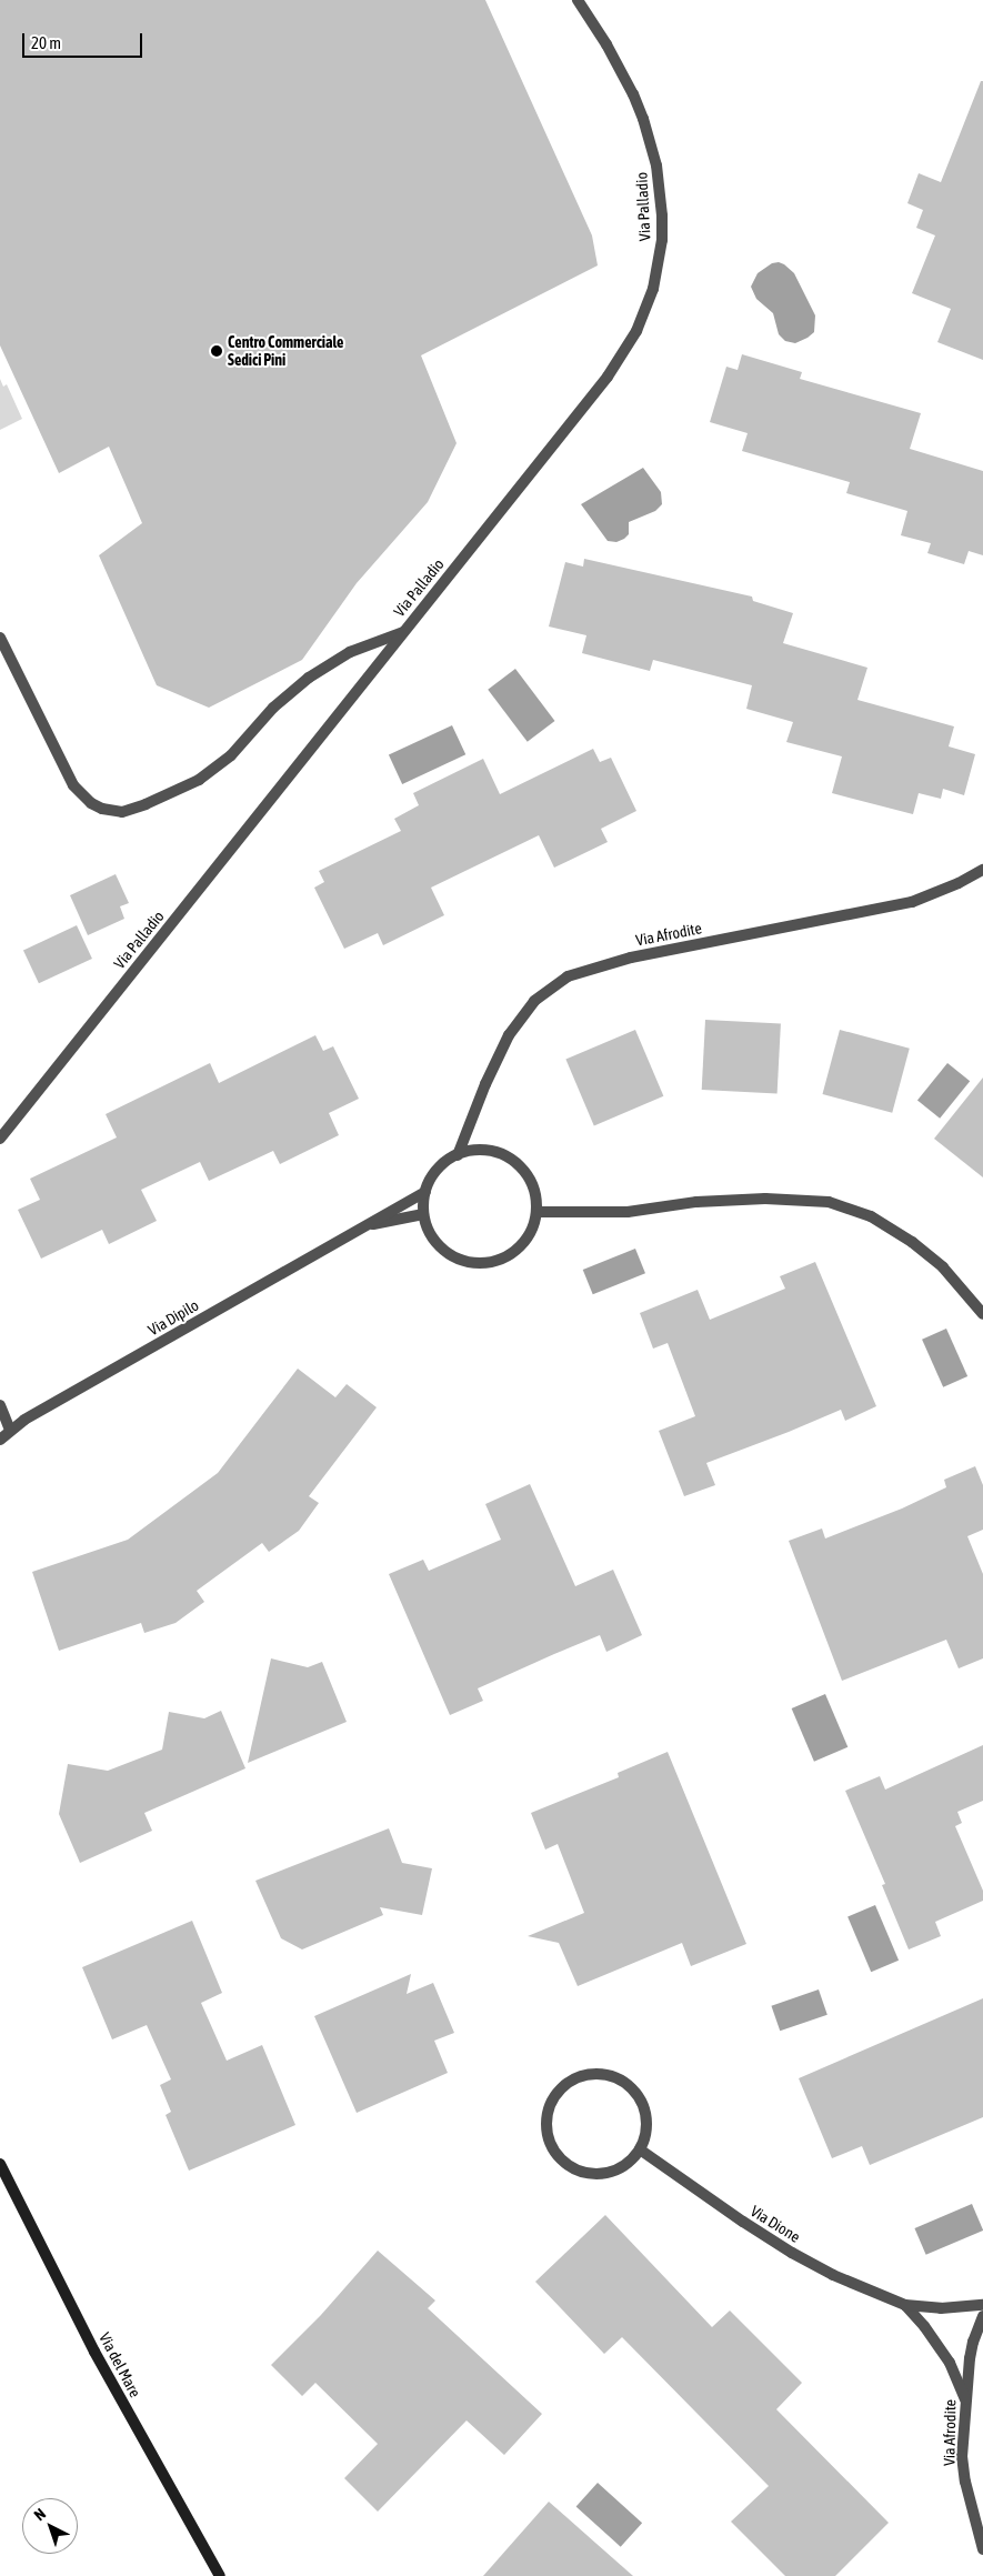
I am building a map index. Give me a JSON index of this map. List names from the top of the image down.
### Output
{
  "streets": {
    "main road": ["Via del Mare"],
    "street": [
      "Via Palladio",
      "Via Afrodite",
      "Via Dipilo",
      "Via Dione"
    ]
  },
  "crossings": [
    ["Via Afrodite", "Via Dipilo"],
    ["Via Afrodite", "Via Dione"]
  ],
  "places": ["Centro Commerciale Sedici Pini"],
  "scale_bar": "20 m",
  "north": "top left"
}
